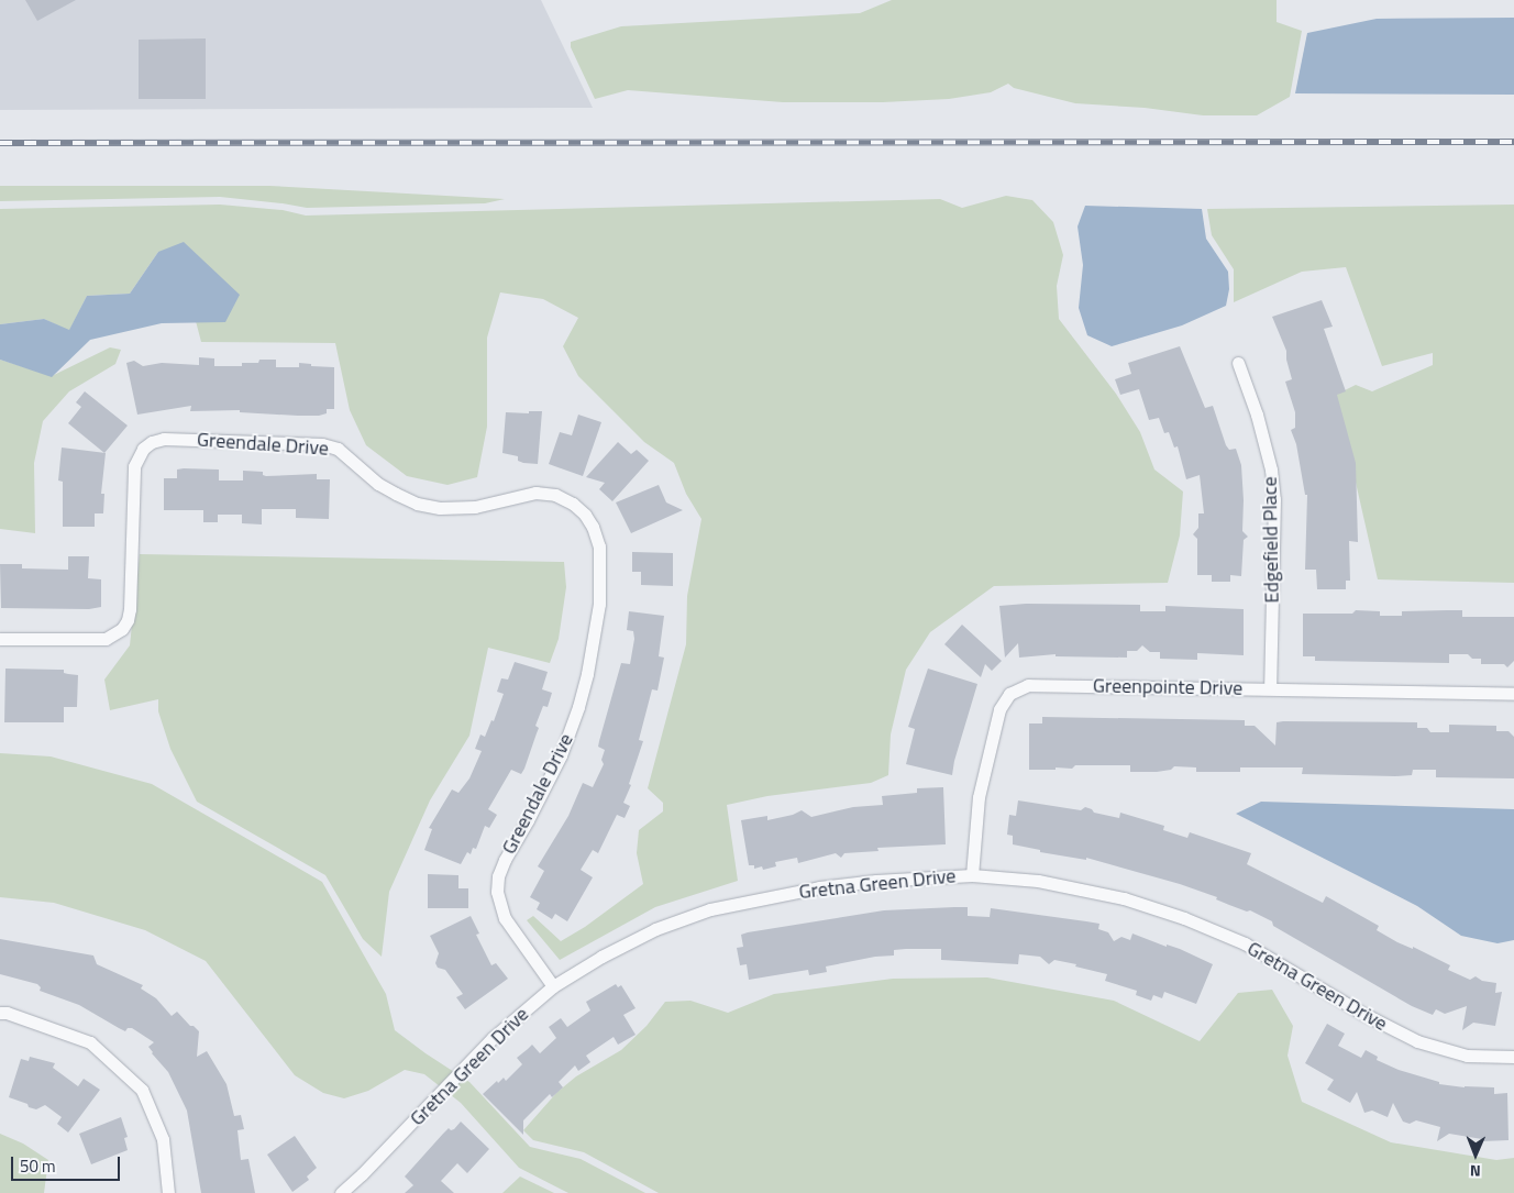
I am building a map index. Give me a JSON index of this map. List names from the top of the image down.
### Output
{
  "streets": {
    "street": [
      "Greendale Drive",
      "Edgefield Place",
      "Greenpointe Drive",
      "Gretna Green Drive"
    ]
  },
  "crossings": [
    ["Greendale Drive", "Gretna Green Drive"],
    ["Edgefield Place", "Greenpointe Drive"],
    ["Greenpointe Drive", "Gretna Green Drive"]
  ],
  "scale_bar": "50 m",
  "north": "bottom"
}
